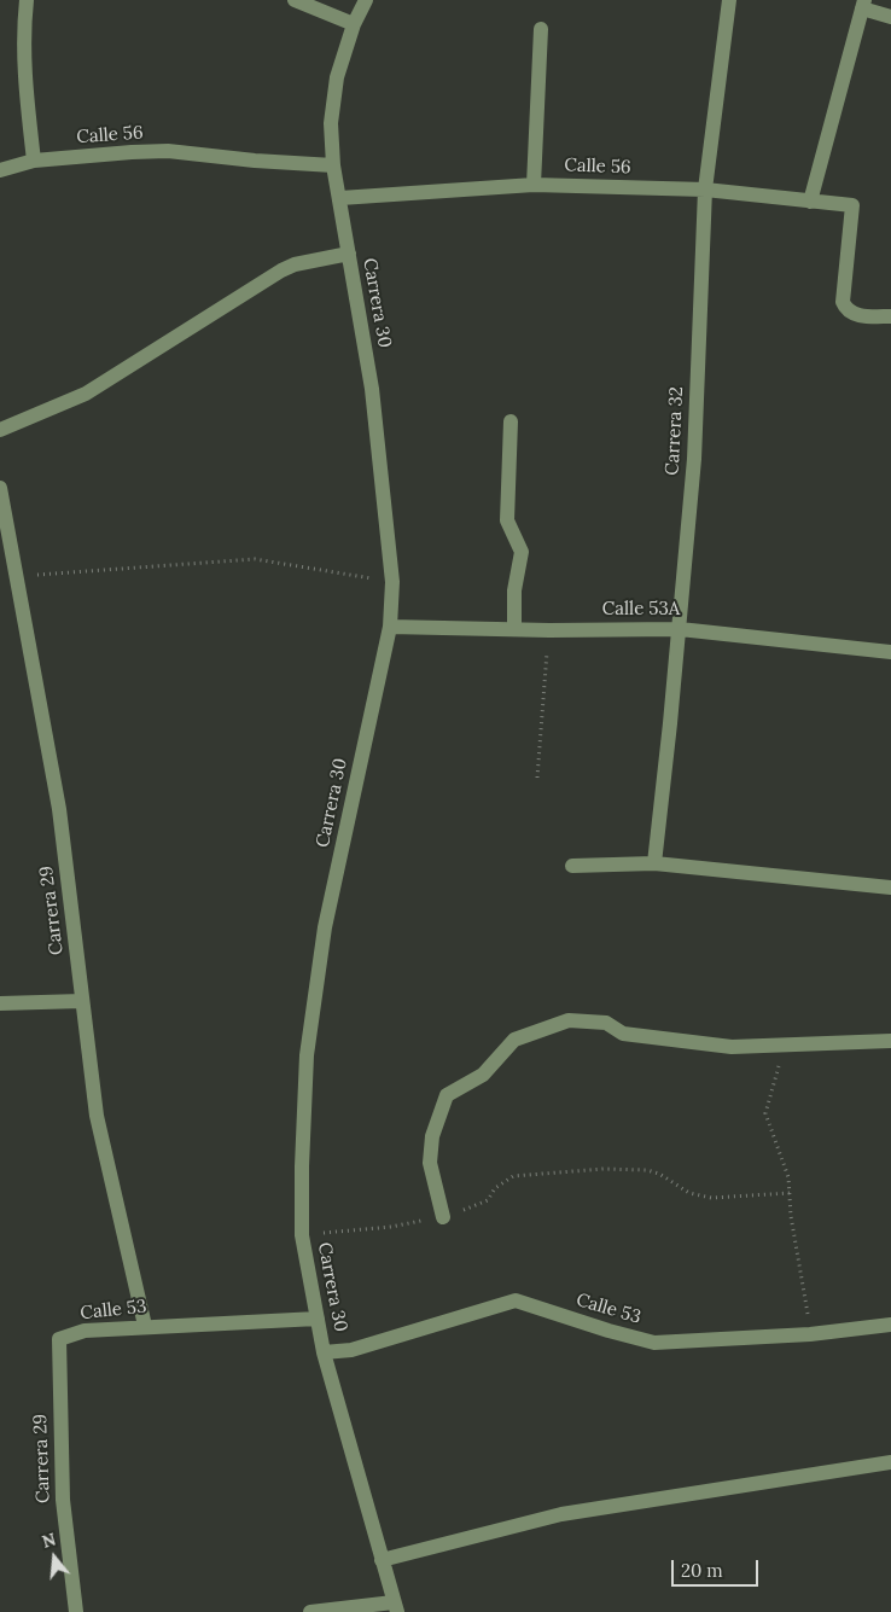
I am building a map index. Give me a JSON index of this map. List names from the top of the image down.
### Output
{
  "streets": {
    "street": [
      "Calle 56",
      "Carrera 30",
      "Carrera 32",
      "Calle 53A",
      "Carrera 29",
      "Calle 53"
    ]
  },
  "crossings": [
    ["Calle 56", "Carrera 30"],
    ["Calle 56", "Carrera 32"],
    ["Carrera 30", "Calle 53A"],
    ["Carrera 30", "Calle 53"],
    ["Carrera 32", "Calle 53A"],
    ["Carrera 29", "Calle 53"]
  ],
  "scale_bar": "20 m",
  "north": "top"
}
